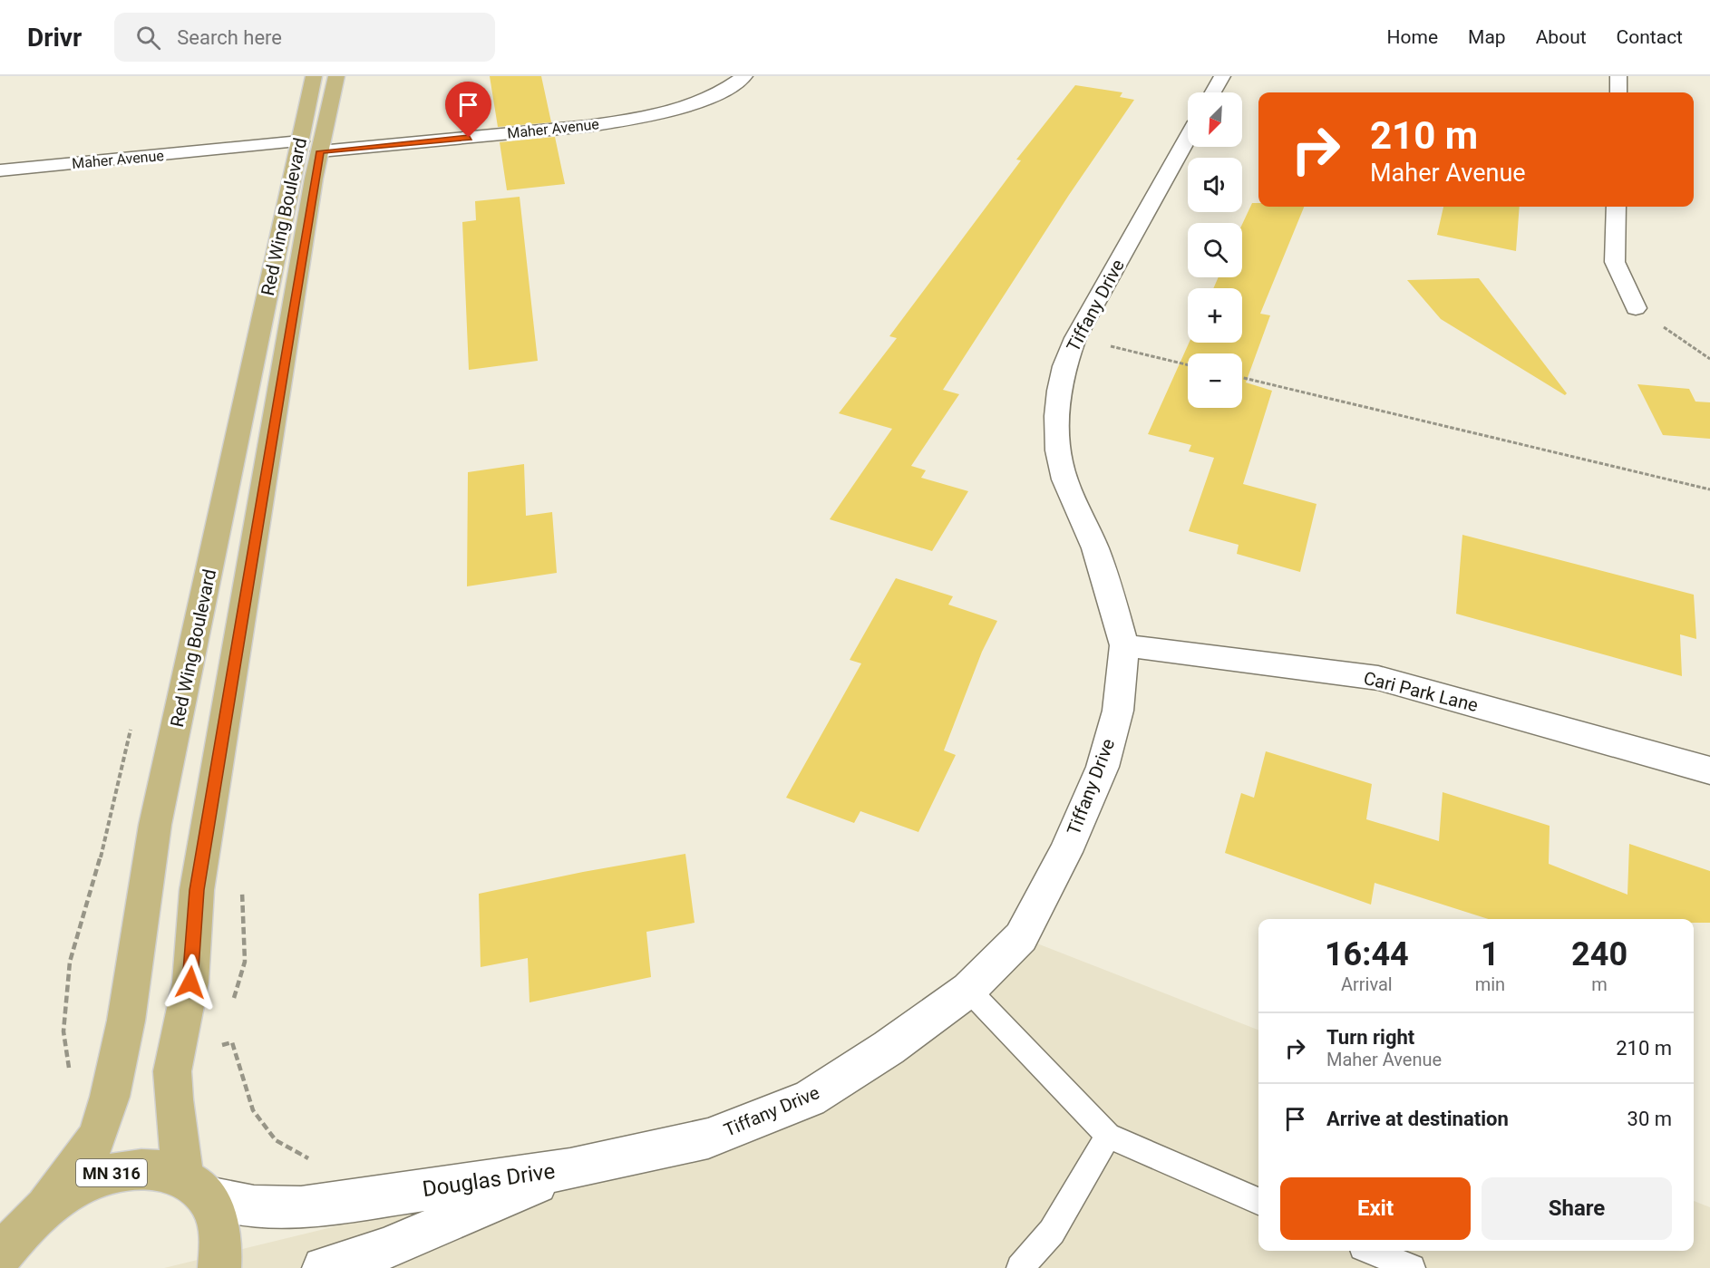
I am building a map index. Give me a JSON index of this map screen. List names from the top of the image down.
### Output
{
  "streets": {
    "main road": ["Red Wing Boulevard", "MN 316"],
    "street": [
      "Maher Avenue",
      "Tiffany Drive",
      "Cari Park Lane",
      "Douglas Drive"
    ]
  },
  "crossings": [
    ["Maher Avenue", "Red Wing Boulevard"],
    ["Red Wing Boulevard", "Douglas Drive"],
    ["Tiffany Drive", "Cari Park Lane"],
    ["Tiffany Drive", "Douglas Drive"]
  ],
  "north": "bottom left",
  "page": {
    "header": "Drivr",
    "search": "Search here",
    "nav": [
      "Home",
      "Map",
      "About",
      "Contact"
    ],
    "map_buttons": ["+", "−"],
    "turn": ["210 m", "Maher Avenue"],
    "eta": [
      "16:44",
      "Arrival",
      "1",
      "min",
      "240",
      "m"
    ],
    "list": [
      {
        "name": "Turn right",
        "note": "Maher Avenue",
        "value": "210 m"
      },
      {
        "name": "Arrive at destination",
        "value": "30 m"
      }
    ],
    "buttons": ["Exit", "Share"]
  }
}
